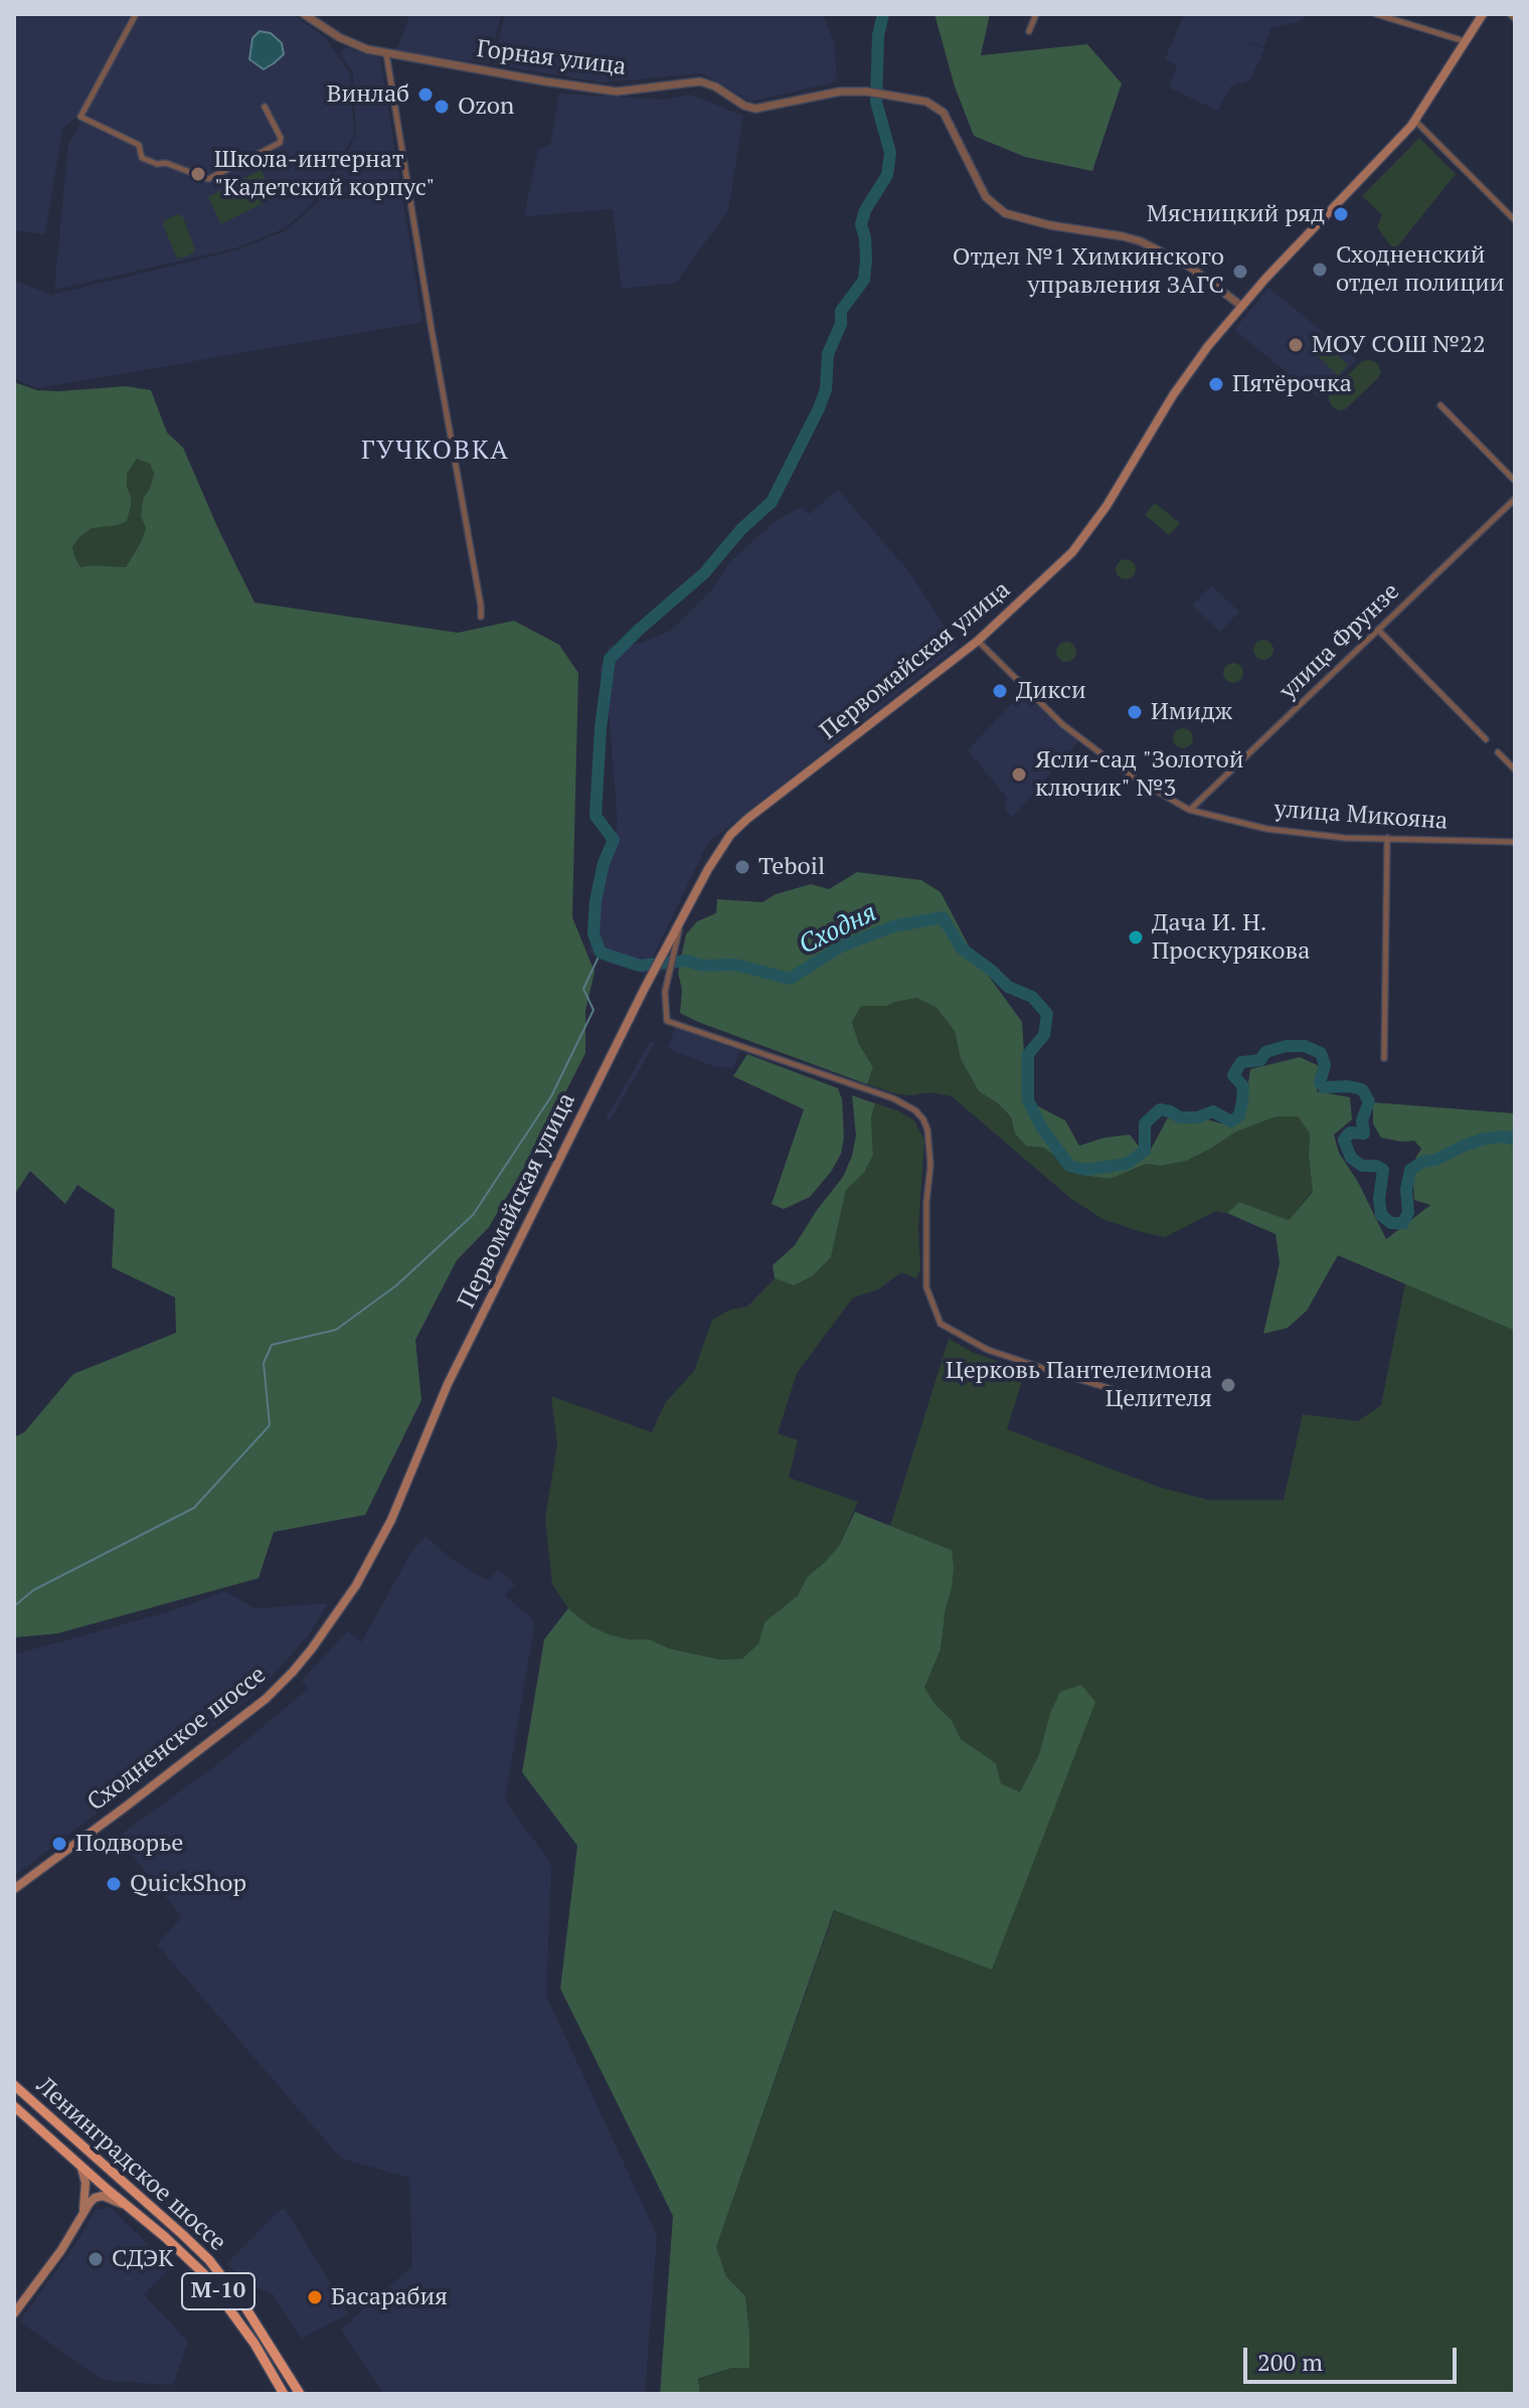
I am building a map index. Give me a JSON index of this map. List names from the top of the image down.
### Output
{
  "streets": {
    "highway": ["Ленинградское шоссе", "М-10"],
    "main road": ["Первомайская улица", "Сходненское шоссе"],
    "street": ["Горная улица", "улица Фрунзе", "улица Микояна"]
  },
  "crossings": [
    ["Горная улица", "Первомайская улица"],
    ["улица Фрунзе", "улица Микояна"],
    ["Первомайская улица", "улица Микояна"],
    ["Первомайская улица", "Сходненское шоссе"]
  ],
  "districts": ["ГУЧКОВКА"],
  "water": ["Сходня"],
  "places": [
    "Винлаб",
    "Ozon",
    "Школа-интернат \"Кадетский корпус\"",
    "Мясницкий ряд",
    "Сходненский отдел полиции",
    "Отдел №1 Химкинского управления ЗАГС",
    "МОУ СОШ №22",
    "Пятёрочка",
    "Дикси",
    "Имидж",
    "Ясли-сад \"Золотой ключик\" №3",
    "Teboil",
    "Дача И. Н. Проскурякова",
    "Церковь Пантелеимона Целителя",
    "Подворье",
    "QuickShop",
    "СДЭК",
    "Басарабия"
  ],
  "scale_bar": "200 m"
}
